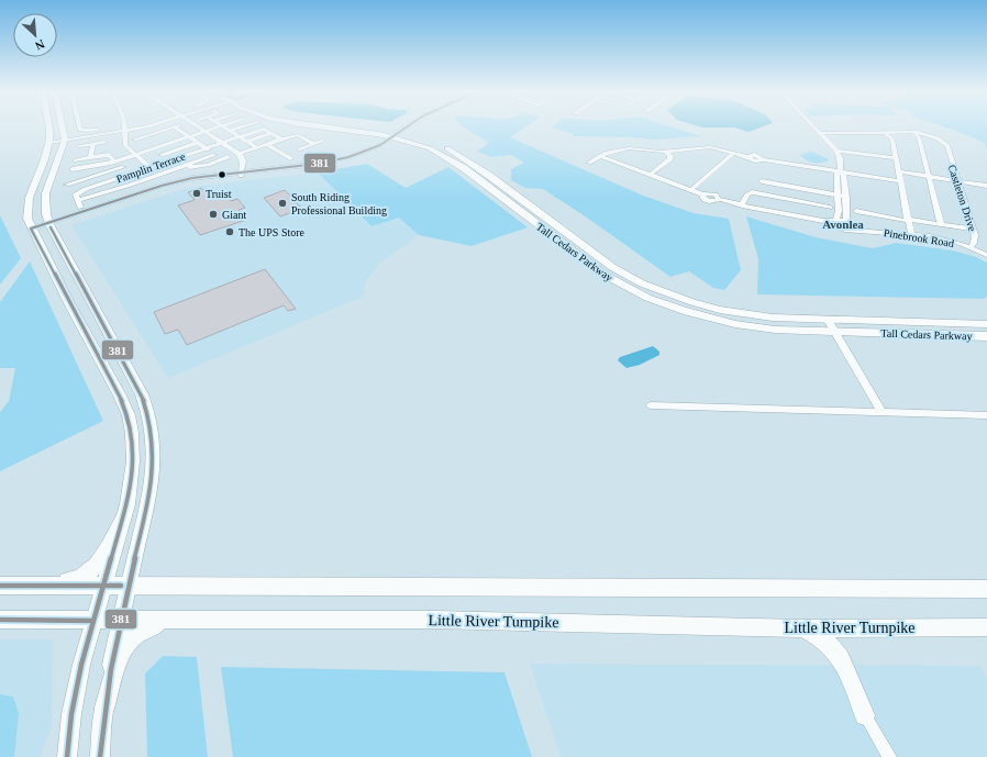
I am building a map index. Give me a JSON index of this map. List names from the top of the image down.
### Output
{
  "streets": {
    "highway": ["Little River Turnpike"],
    "main road": ["Tall Cedars Parkway"],
    "street": ["Pamplin Terrace", "Castleton Drive", "Pinebrook Road"]
  },
  "crossings": [
    ["Castleton Drive", "Pinebrook Road"]
  ],
  "districts": ["Avonlea"],
  "places": [
    "Truist",
    "South Riding Professional Building",
    "Giant",
    "The UPS Store"
  ],
  "lines": ["transit line 381"],
  "north": "bottom right"
}
